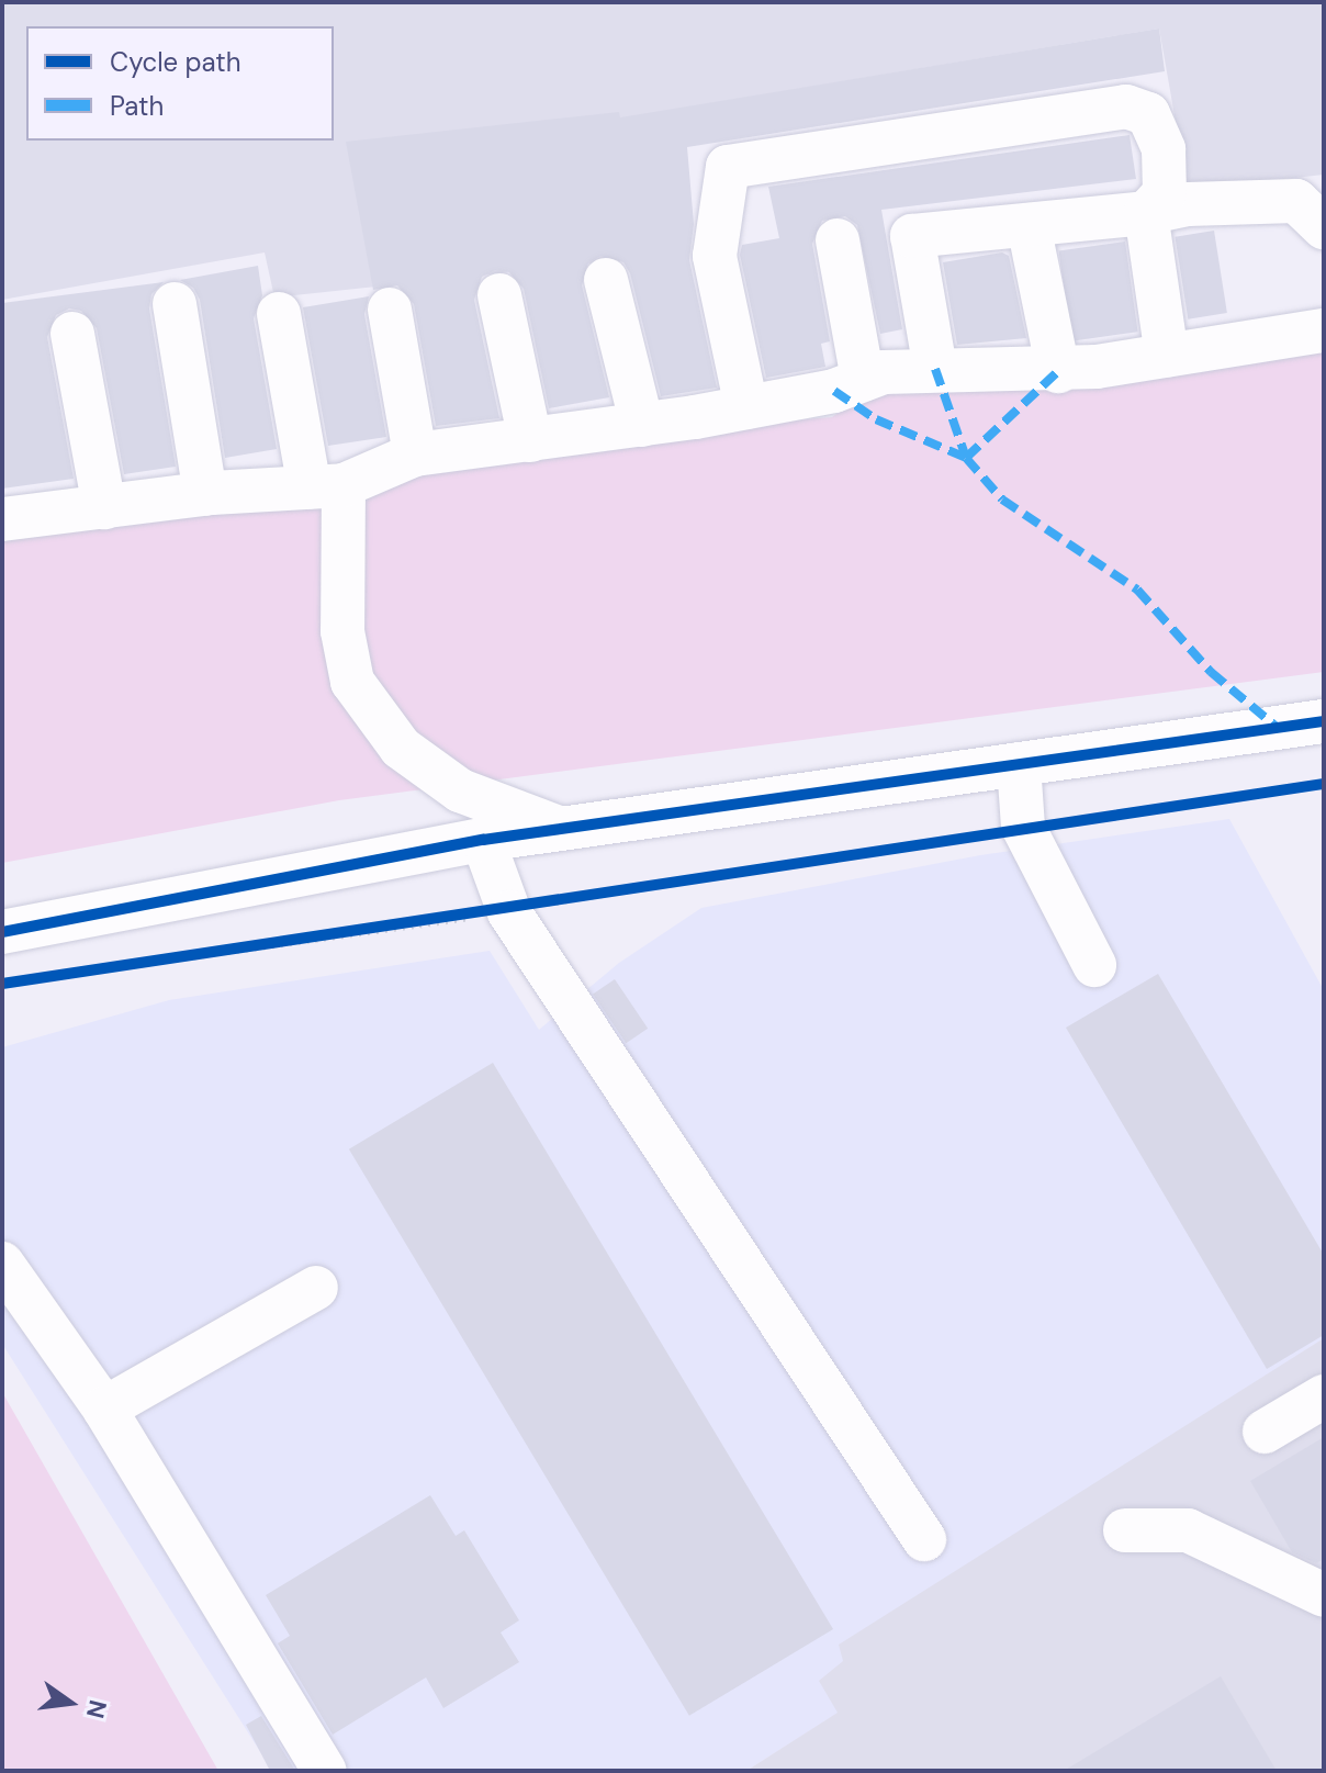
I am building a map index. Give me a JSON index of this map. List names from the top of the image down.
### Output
{
  "legend": ["Cycle path", "Path"],
  "north": "right"
}
